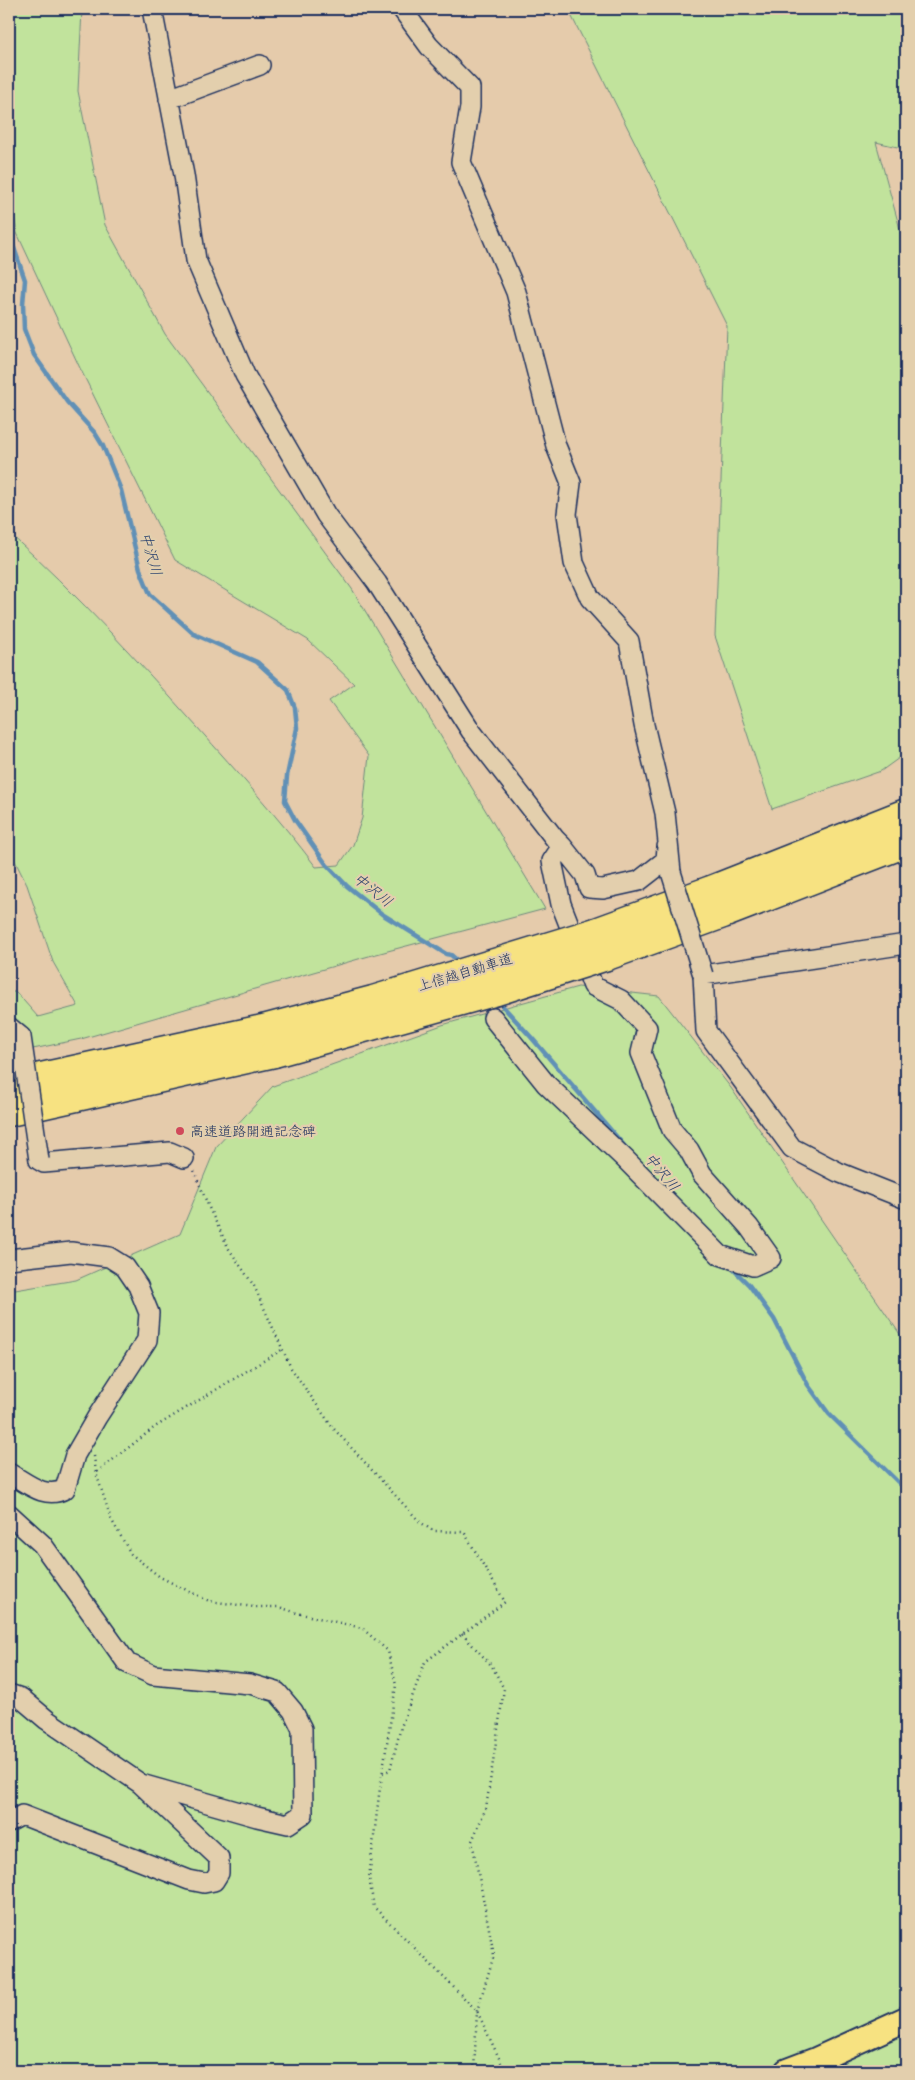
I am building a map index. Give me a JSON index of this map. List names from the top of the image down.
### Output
{
  "streets": {
    "highway": ["上信越自動車道"]
  },
  "water": ["中沢川"],
  "places": ["高速道路開通記念碑"]
}
